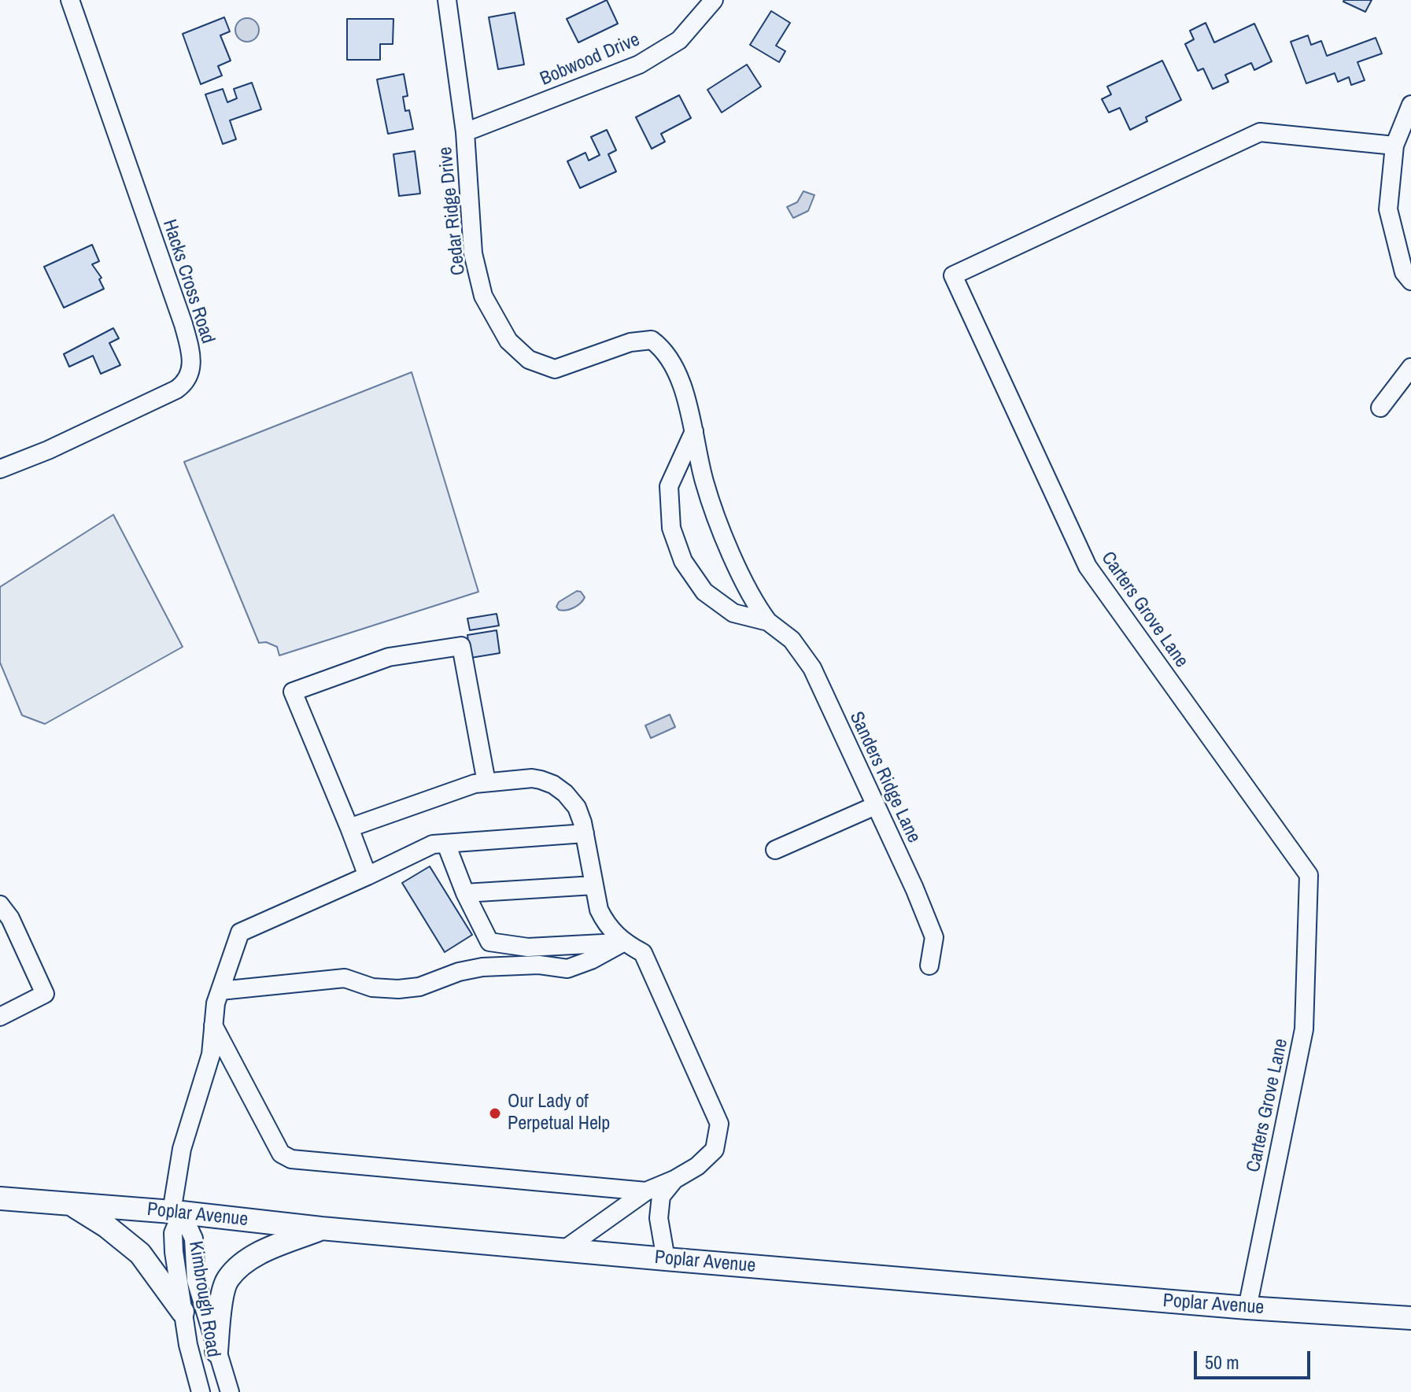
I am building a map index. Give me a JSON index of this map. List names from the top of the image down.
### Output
{
  "streets": {
    "main road": ["Poplar Avenue"],
    "street": [
      "Bobwood Drive",
      "Cedar Ridge Drive",
      "Hacks Cross Road",
      "Carters Grove Lane",
      "Sanders Ridge Lane",
      "Kimbrough Road"
    ]
  },
  "crossings": [
    ["Bobwood Drive", "Cedar Ridge Drive"],
    ["Cedar Ridge Drive", "Sanders Ridge Lane"],
    ["Carters Grove Lane", "Poplar Avenue"],
    ["Poplar Avenue", "Kimbrough Road"]
  ],
  "places": ["Our Lady of Perpetual Help"],
  "scale_bar": "50 m"
}
